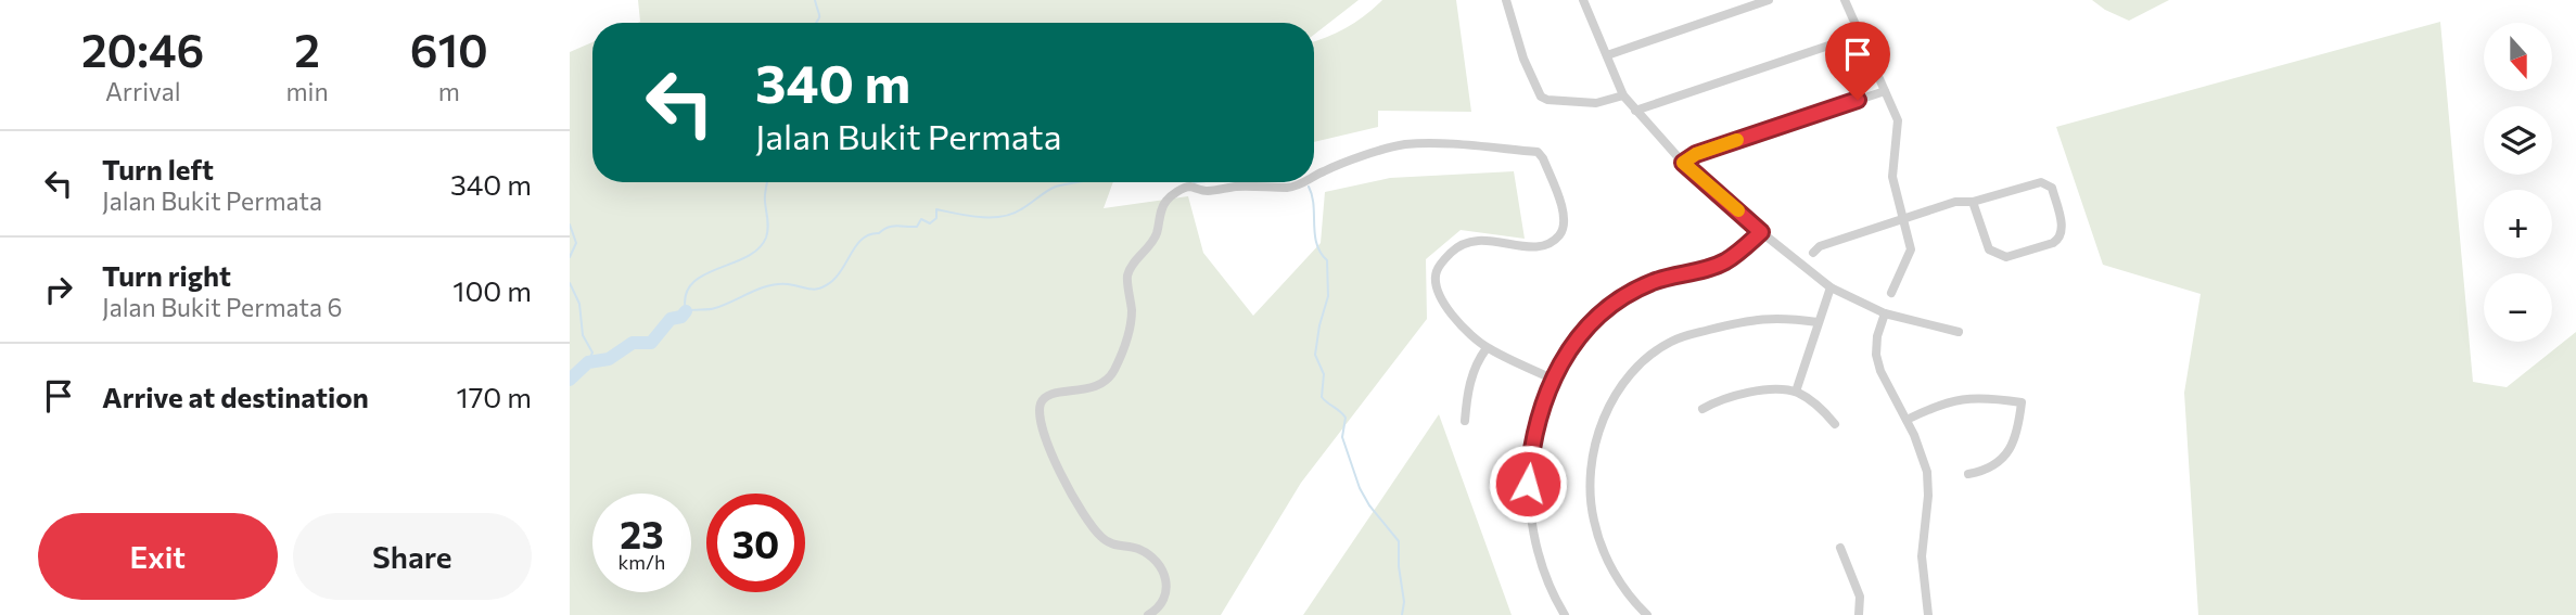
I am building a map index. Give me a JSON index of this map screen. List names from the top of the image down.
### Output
{
  "north": "bottom",
  "page": {
    "eta": [
      "20:46",
      "Arrival",
      "2",
      "min",
      "610",
      "m"
    ],
    "map_buttons": ["+", "−"],
    "turn": ["340 m", "Jalan Bukit Permata"],
    "list": [
      {
        "name": "Turn left",
        "note": "Jalan Bukit Permata",
        "value": "340 m"
      },
      {
        "name": "Turn right",
        "note": "Jalan Bukit Permata 6",
        "value": "100 m"
      },
      {
        "name": "Arrive at destination",
        "value": "170 m"
      }
    ],
    "speed": "23 km/h",
    "limit": "30",
    "buttons": ["Exit", "Share"]
  }
}
